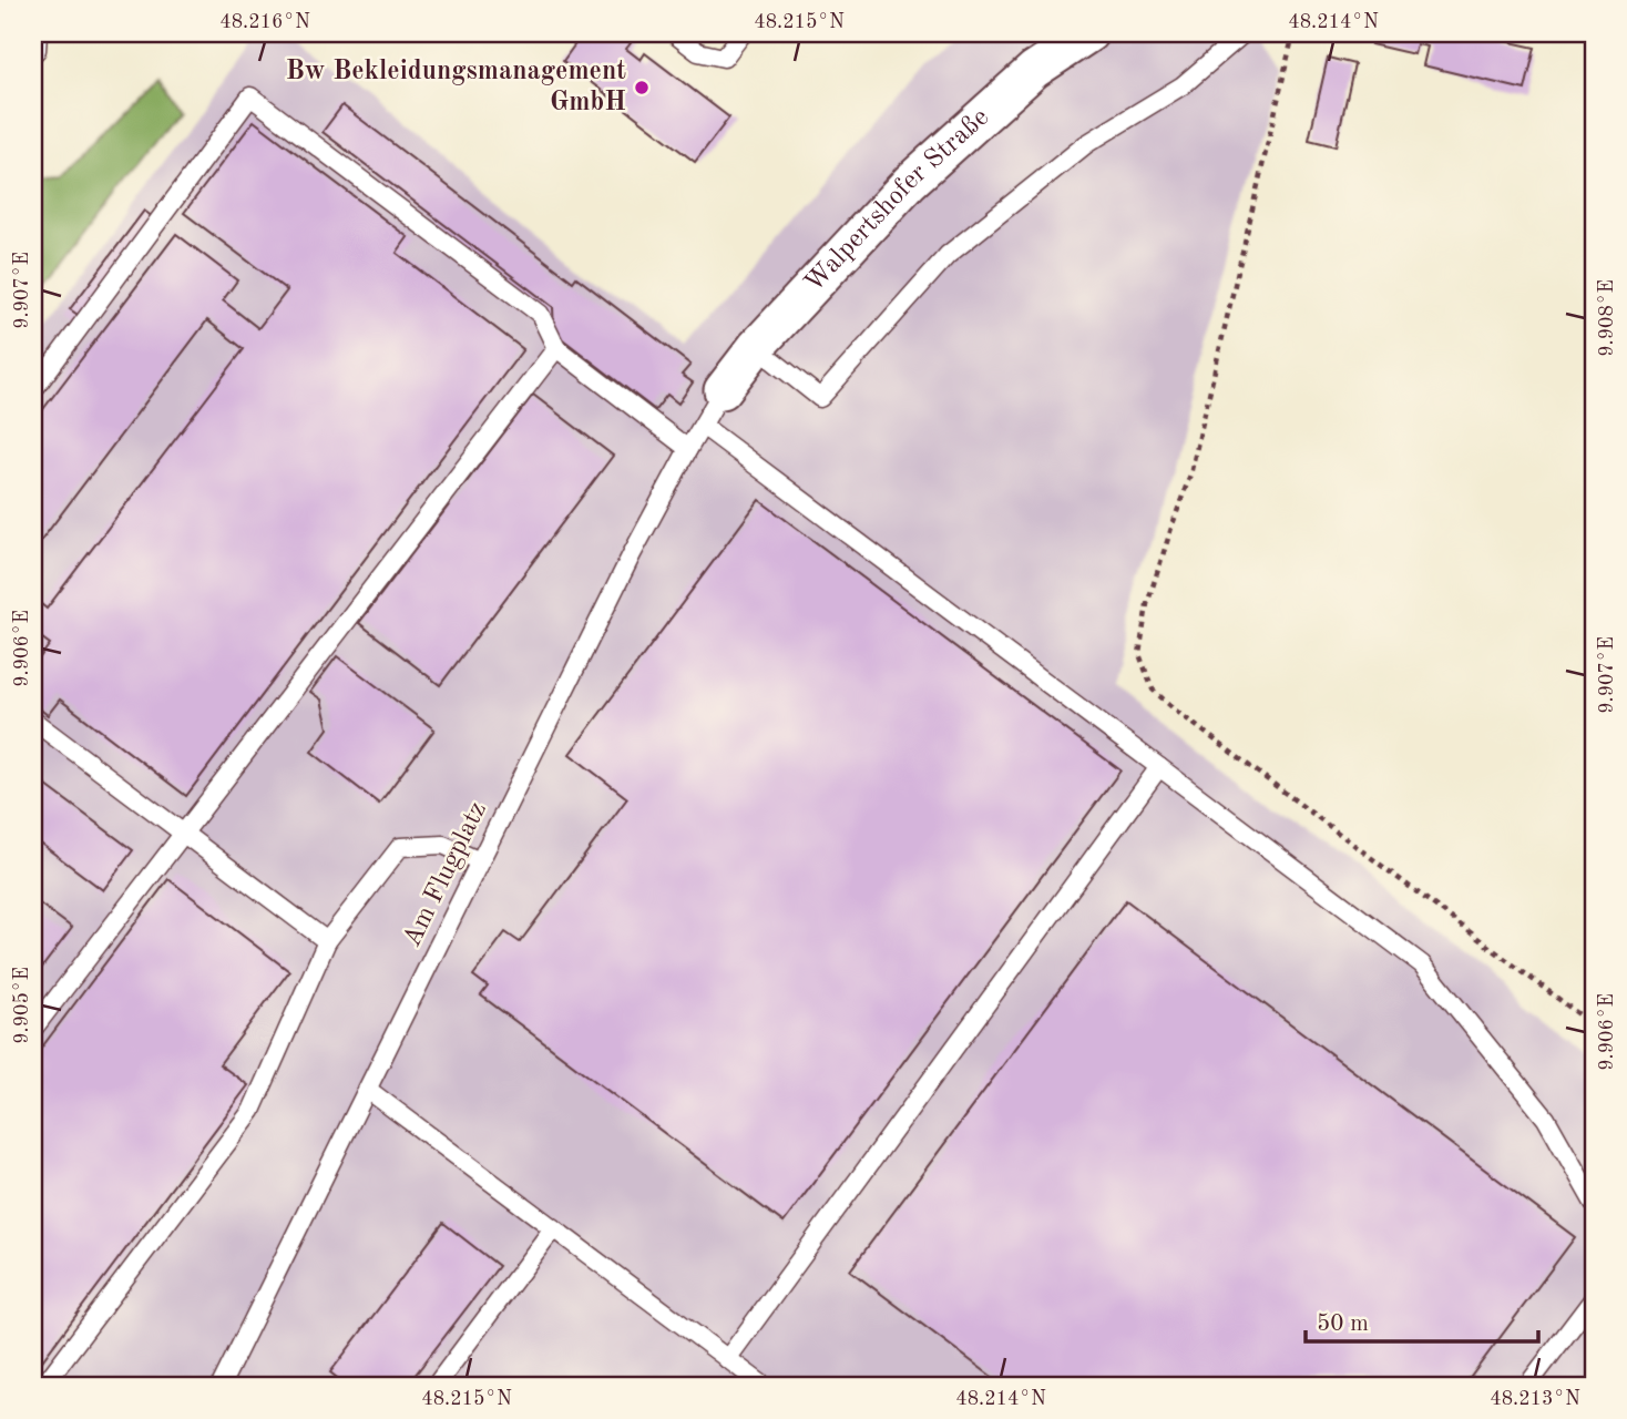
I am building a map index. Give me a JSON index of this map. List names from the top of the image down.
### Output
{
  "streets": {
    "street": ["Walpertshofer Straße"],
    "lane": ["Am Flugplatz"]
  },
  "crossings": [
    ["Walpertshofer Straße", "Am Flugplatz"]
  ],
  "places": ["Bw Bekleidungsmanagement GmbH"],
  "scale_bar": "50 m",
  "coordinates": [
    "48.216°N",
    "48.215°N",
    "48.214°N",
    "9.907°E",
    "9.908°E",
    "9.906°E",
    "9.905°E",
    "48.213°N"
  ]
}
